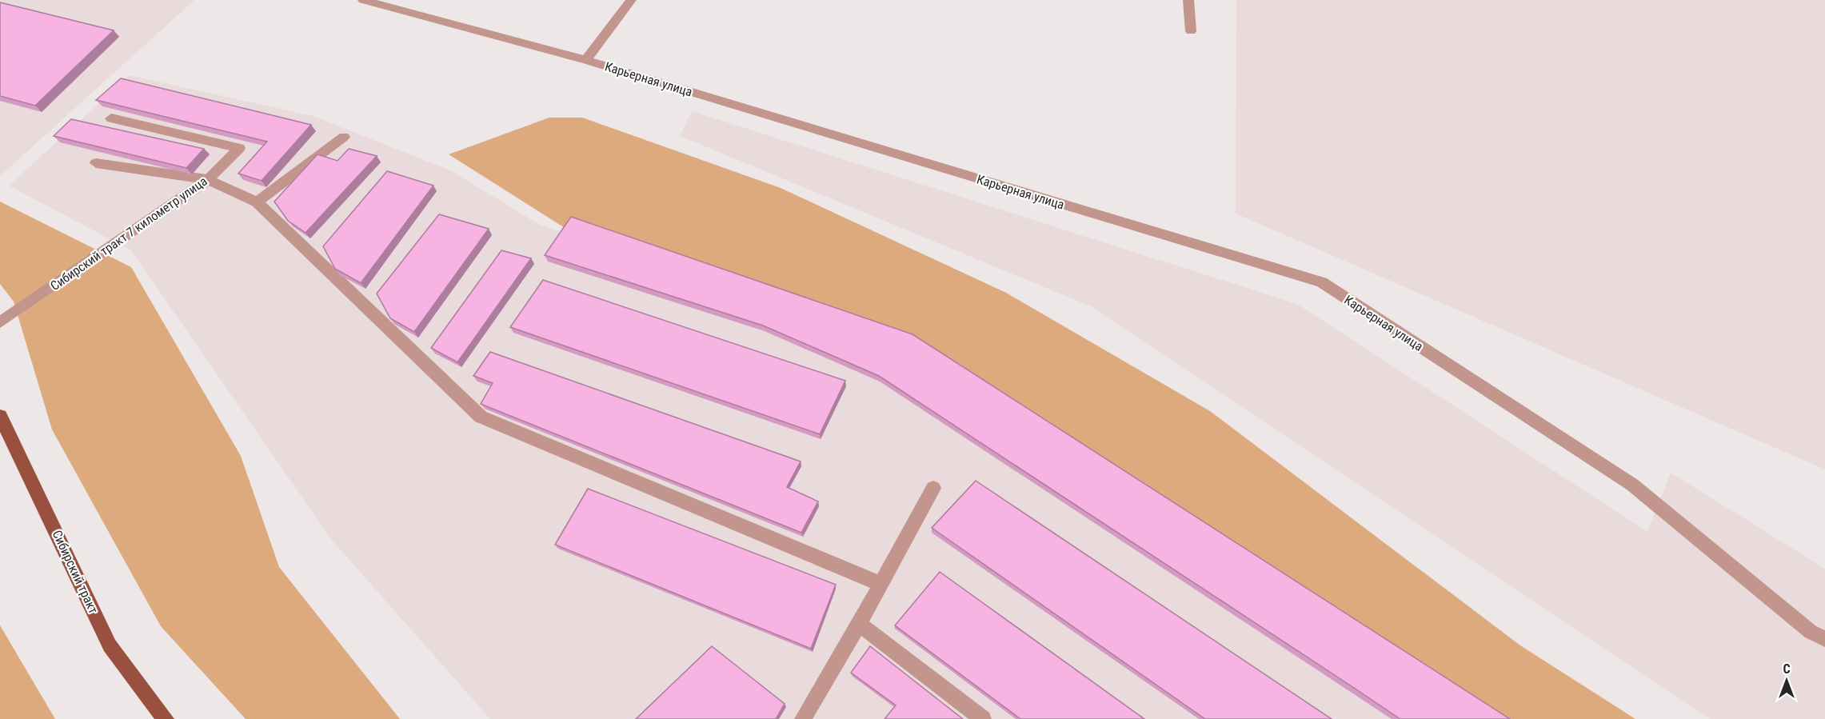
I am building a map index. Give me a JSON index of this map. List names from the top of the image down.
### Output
{
  "streets": {
    "main road": ["Сибирский тракт"],
    "street": ["Карьерная улица", "Сибирский тракт 7 километр улица"]
  },
  "north": "top"
}
